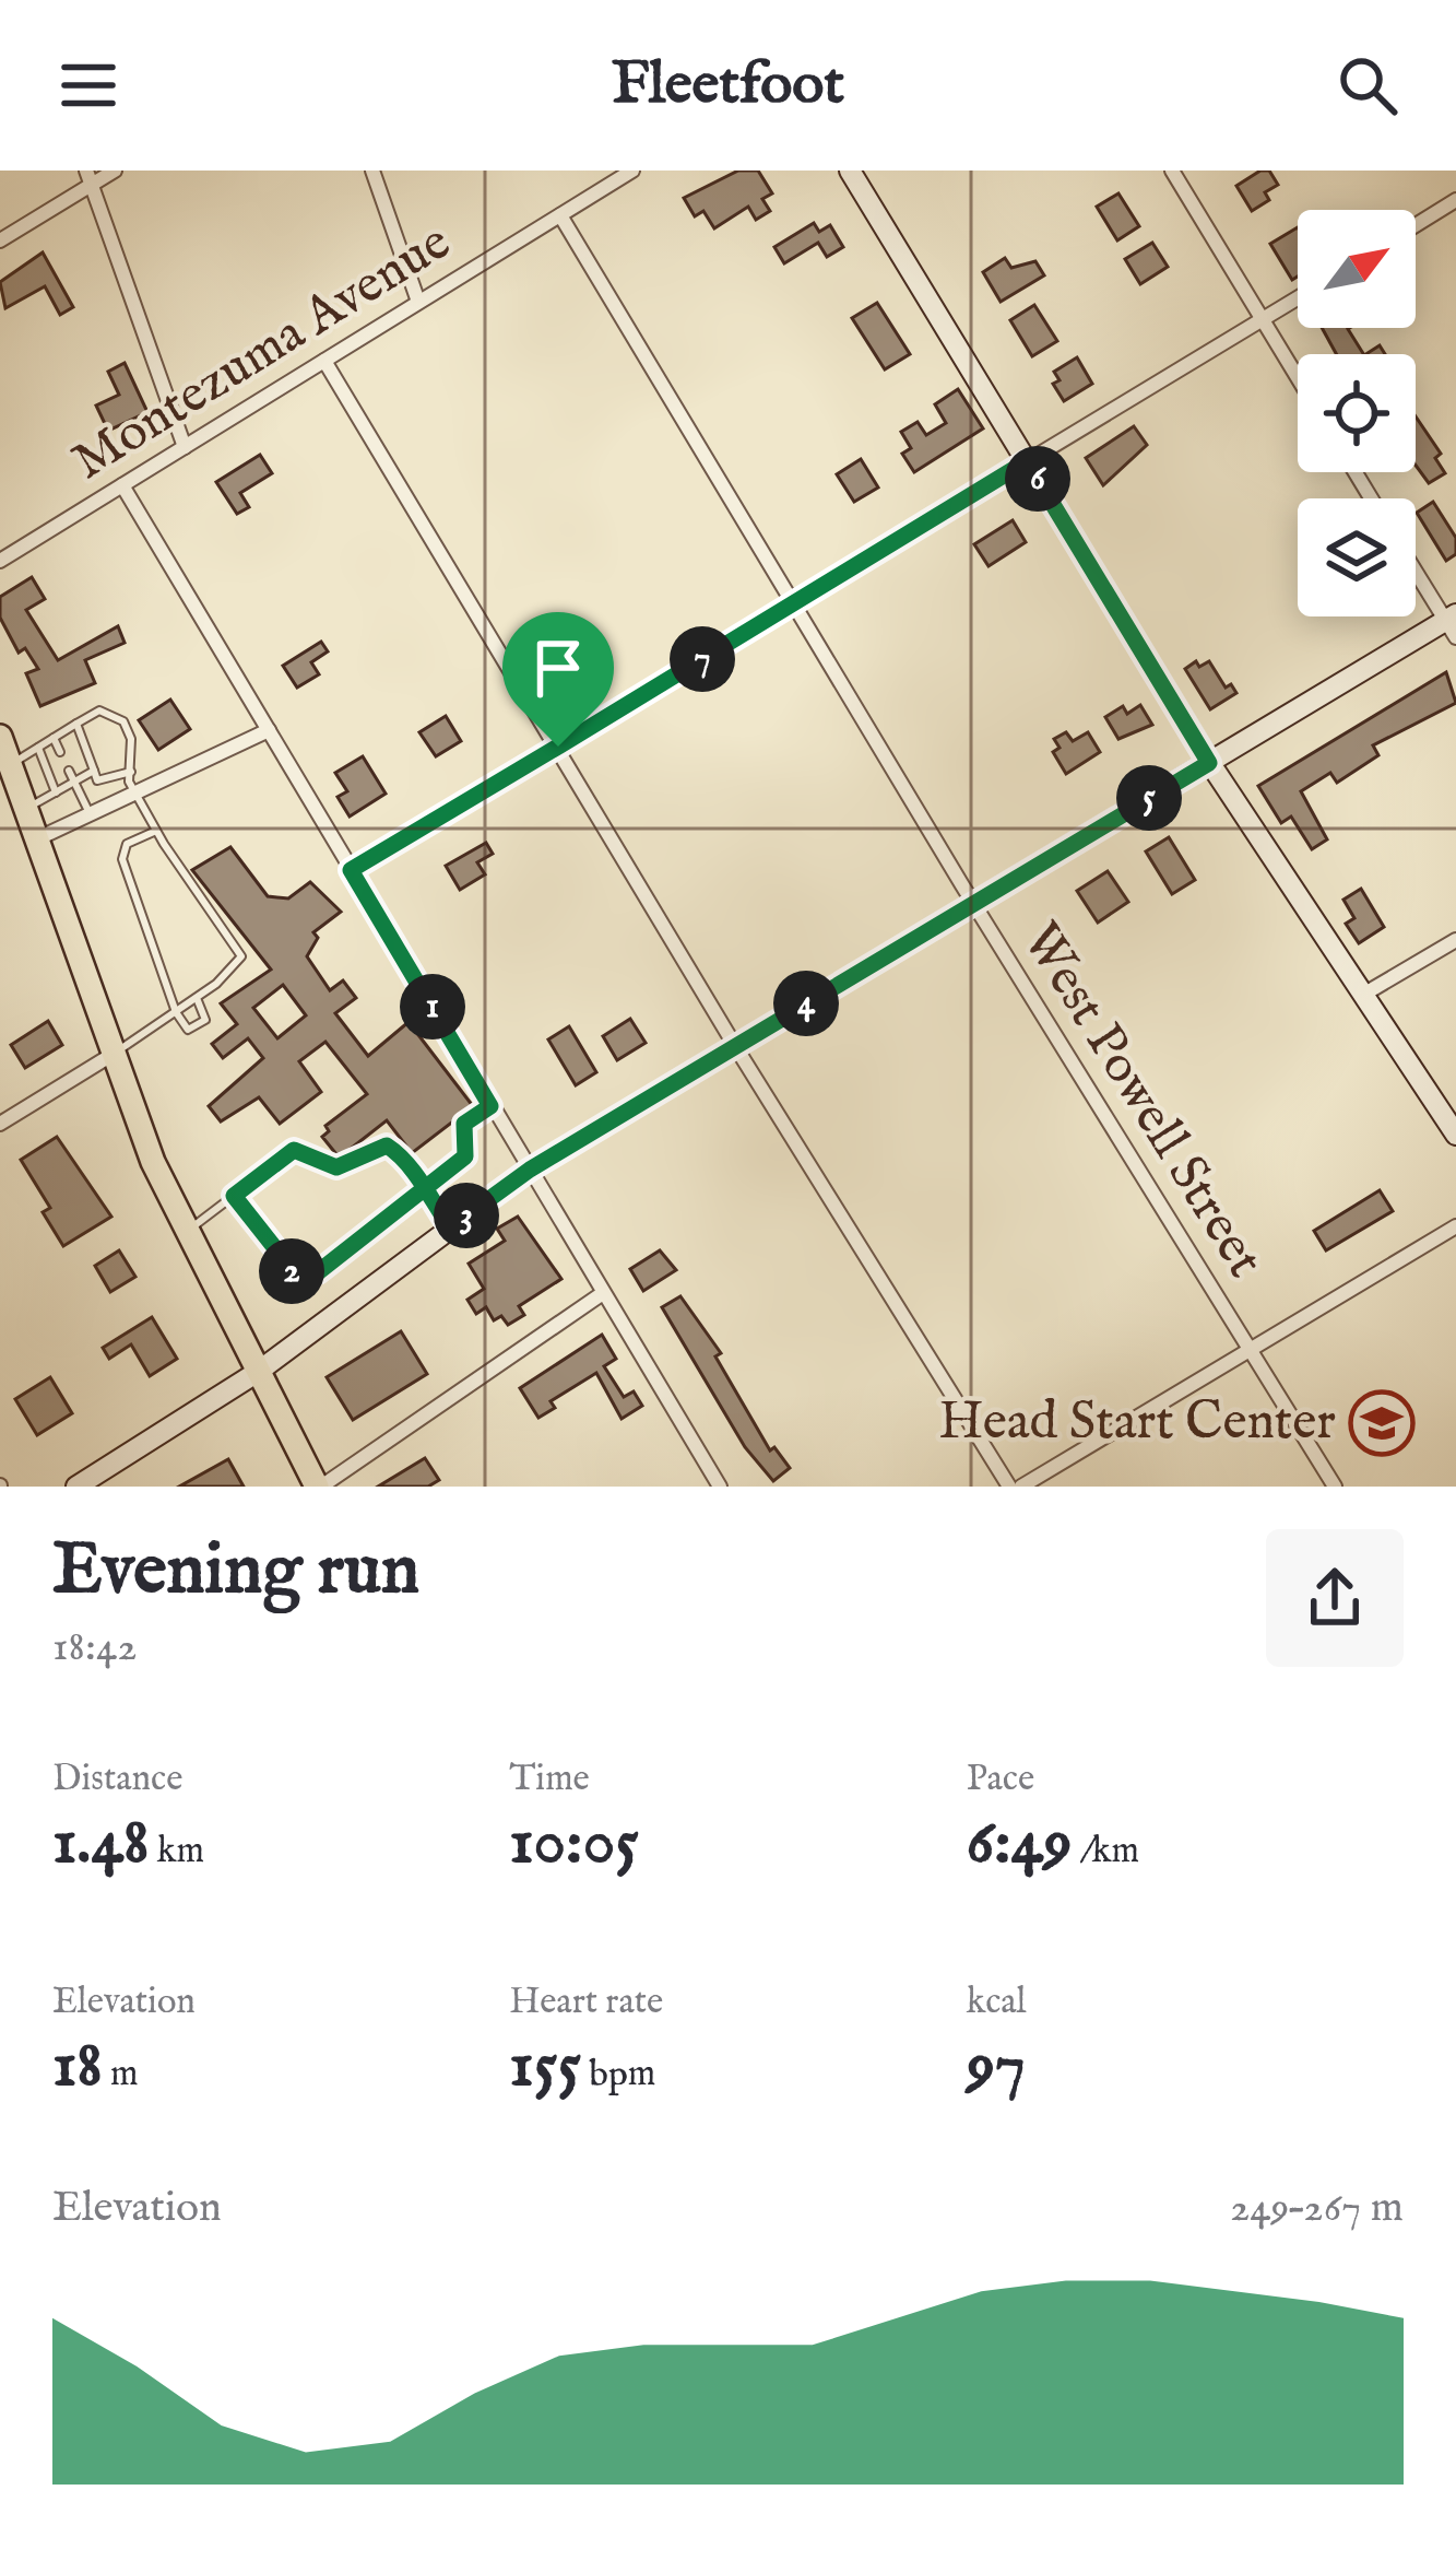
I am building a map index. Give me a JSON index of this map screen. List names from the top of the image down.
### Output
{
  "streets": {
    "street": ["Montezuma Avenue", "West Powell Street"]
  },
  "crossings": [
    ["Montezuma Avenue", "West Powell Street"]
  ],
  "places": {
    "school or university": ["Head Start Center"]
  },
  "north": "top right",
  "page": {
    "header": "Fleetfoot",
    "pins": [
      "6",
      "7",
      "5",
      "4",
      "1",
      "3",
      "2"
    ],
    "heading": ["Evening run", "18:42"],
    "stats": [
      ["Distance", "1.48 km"],
      ["Time", "10:05"],
      ["Pace", "6:49 /km"],
      ["Elevation", "18 m"],
      ["Heart rate", "155 bpm"],
      ["kcal", "97"]
    ],
    "chart": ["Elevation", "249–267 m"]
  }
}
